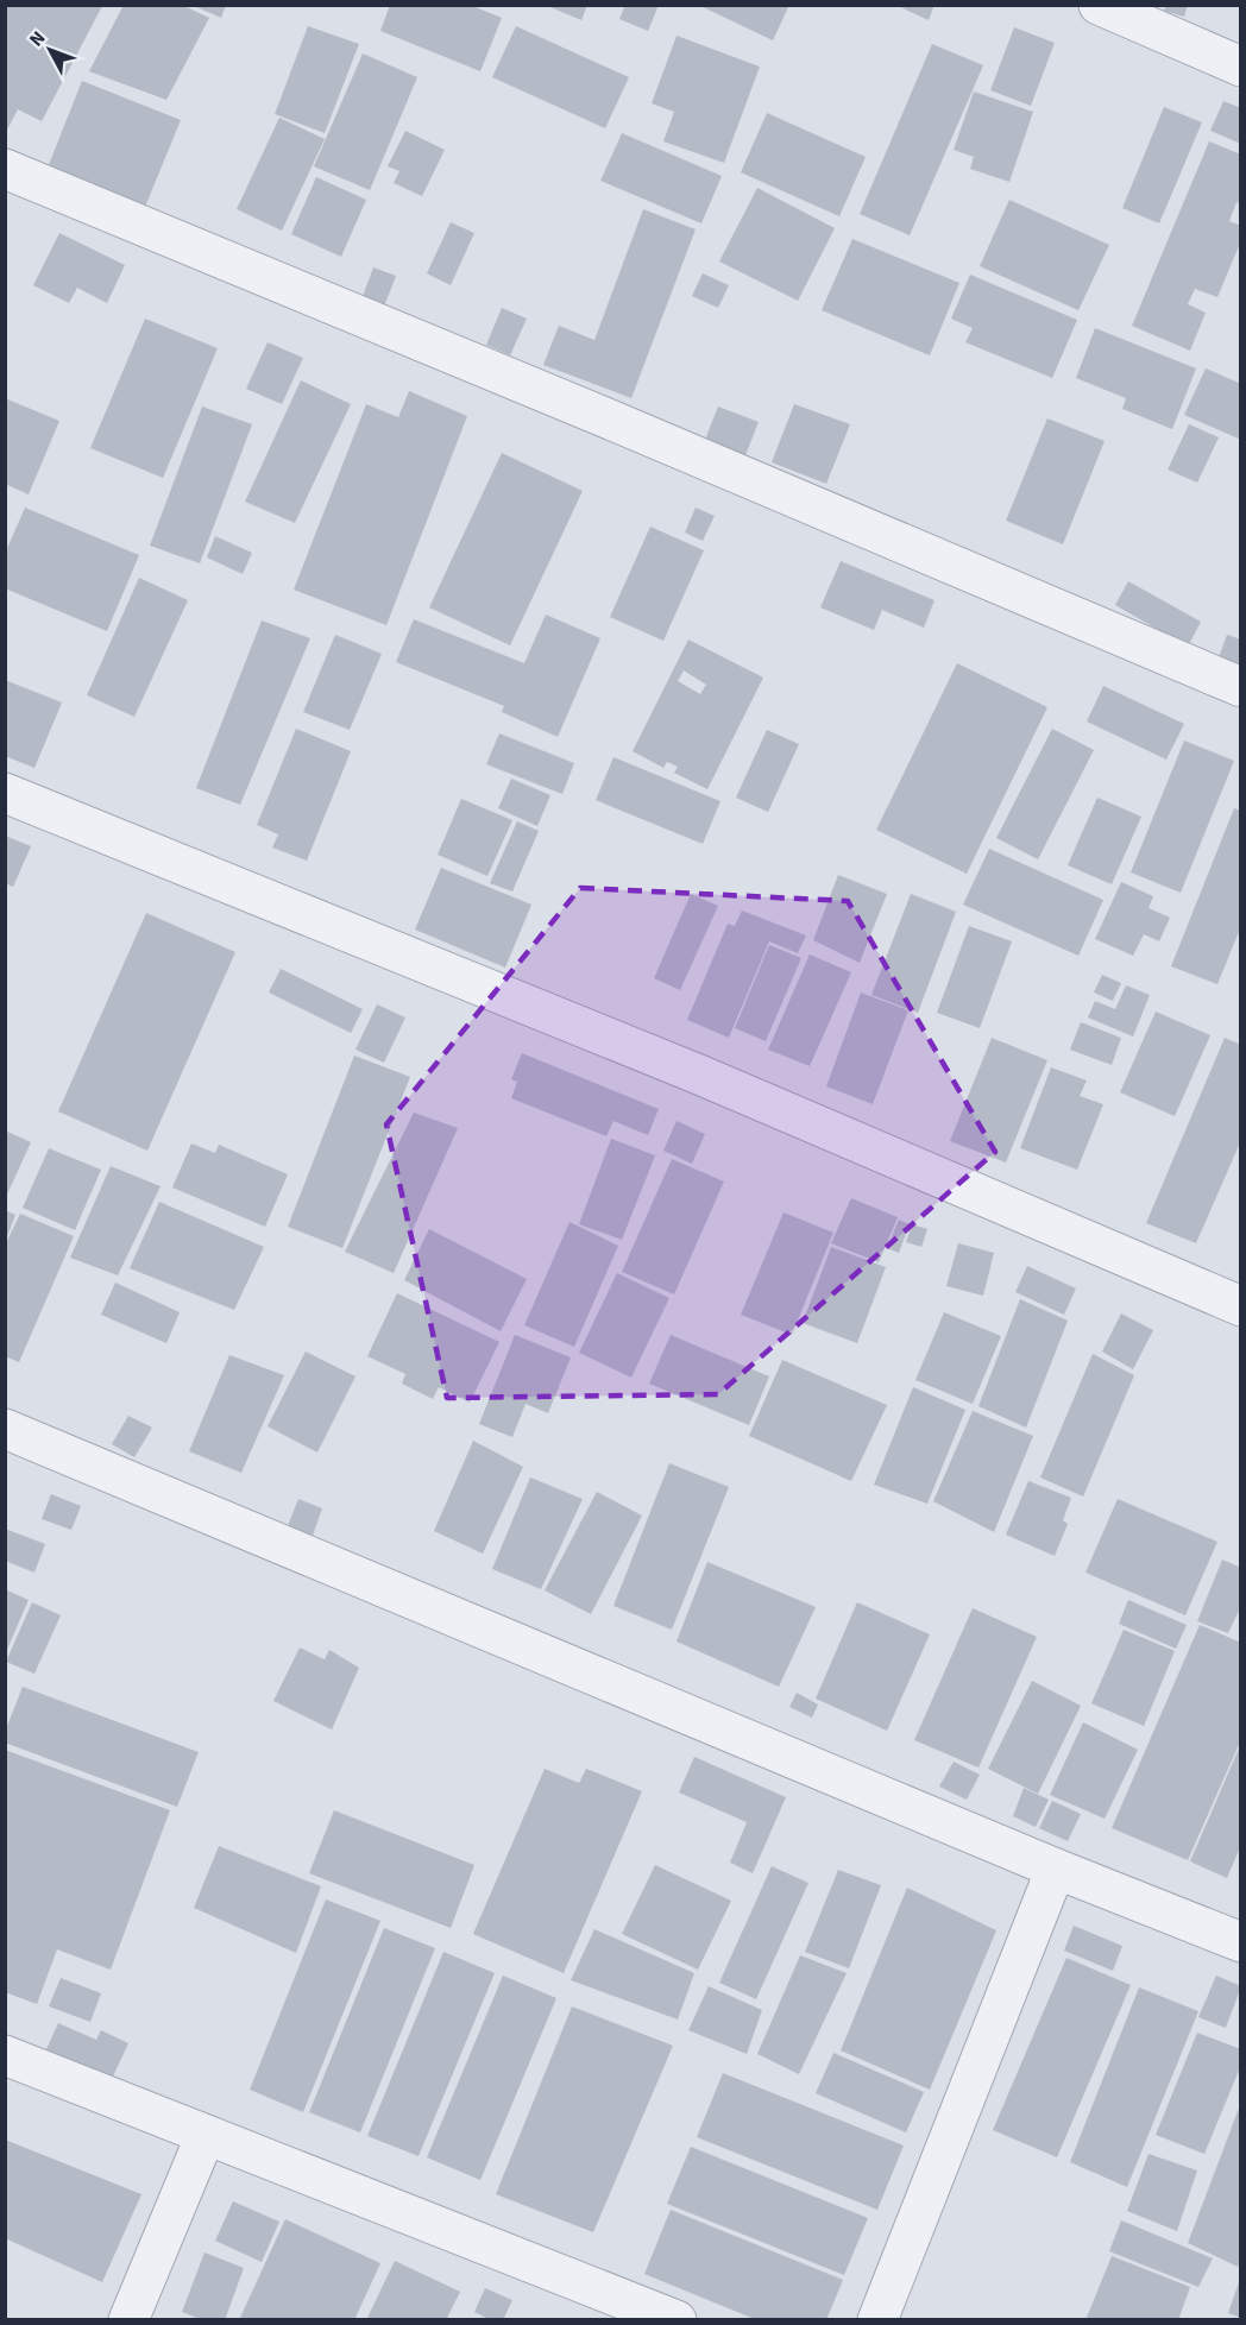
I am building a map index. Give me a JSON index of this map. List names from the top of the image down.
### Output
{
  "north": "top left"
}
